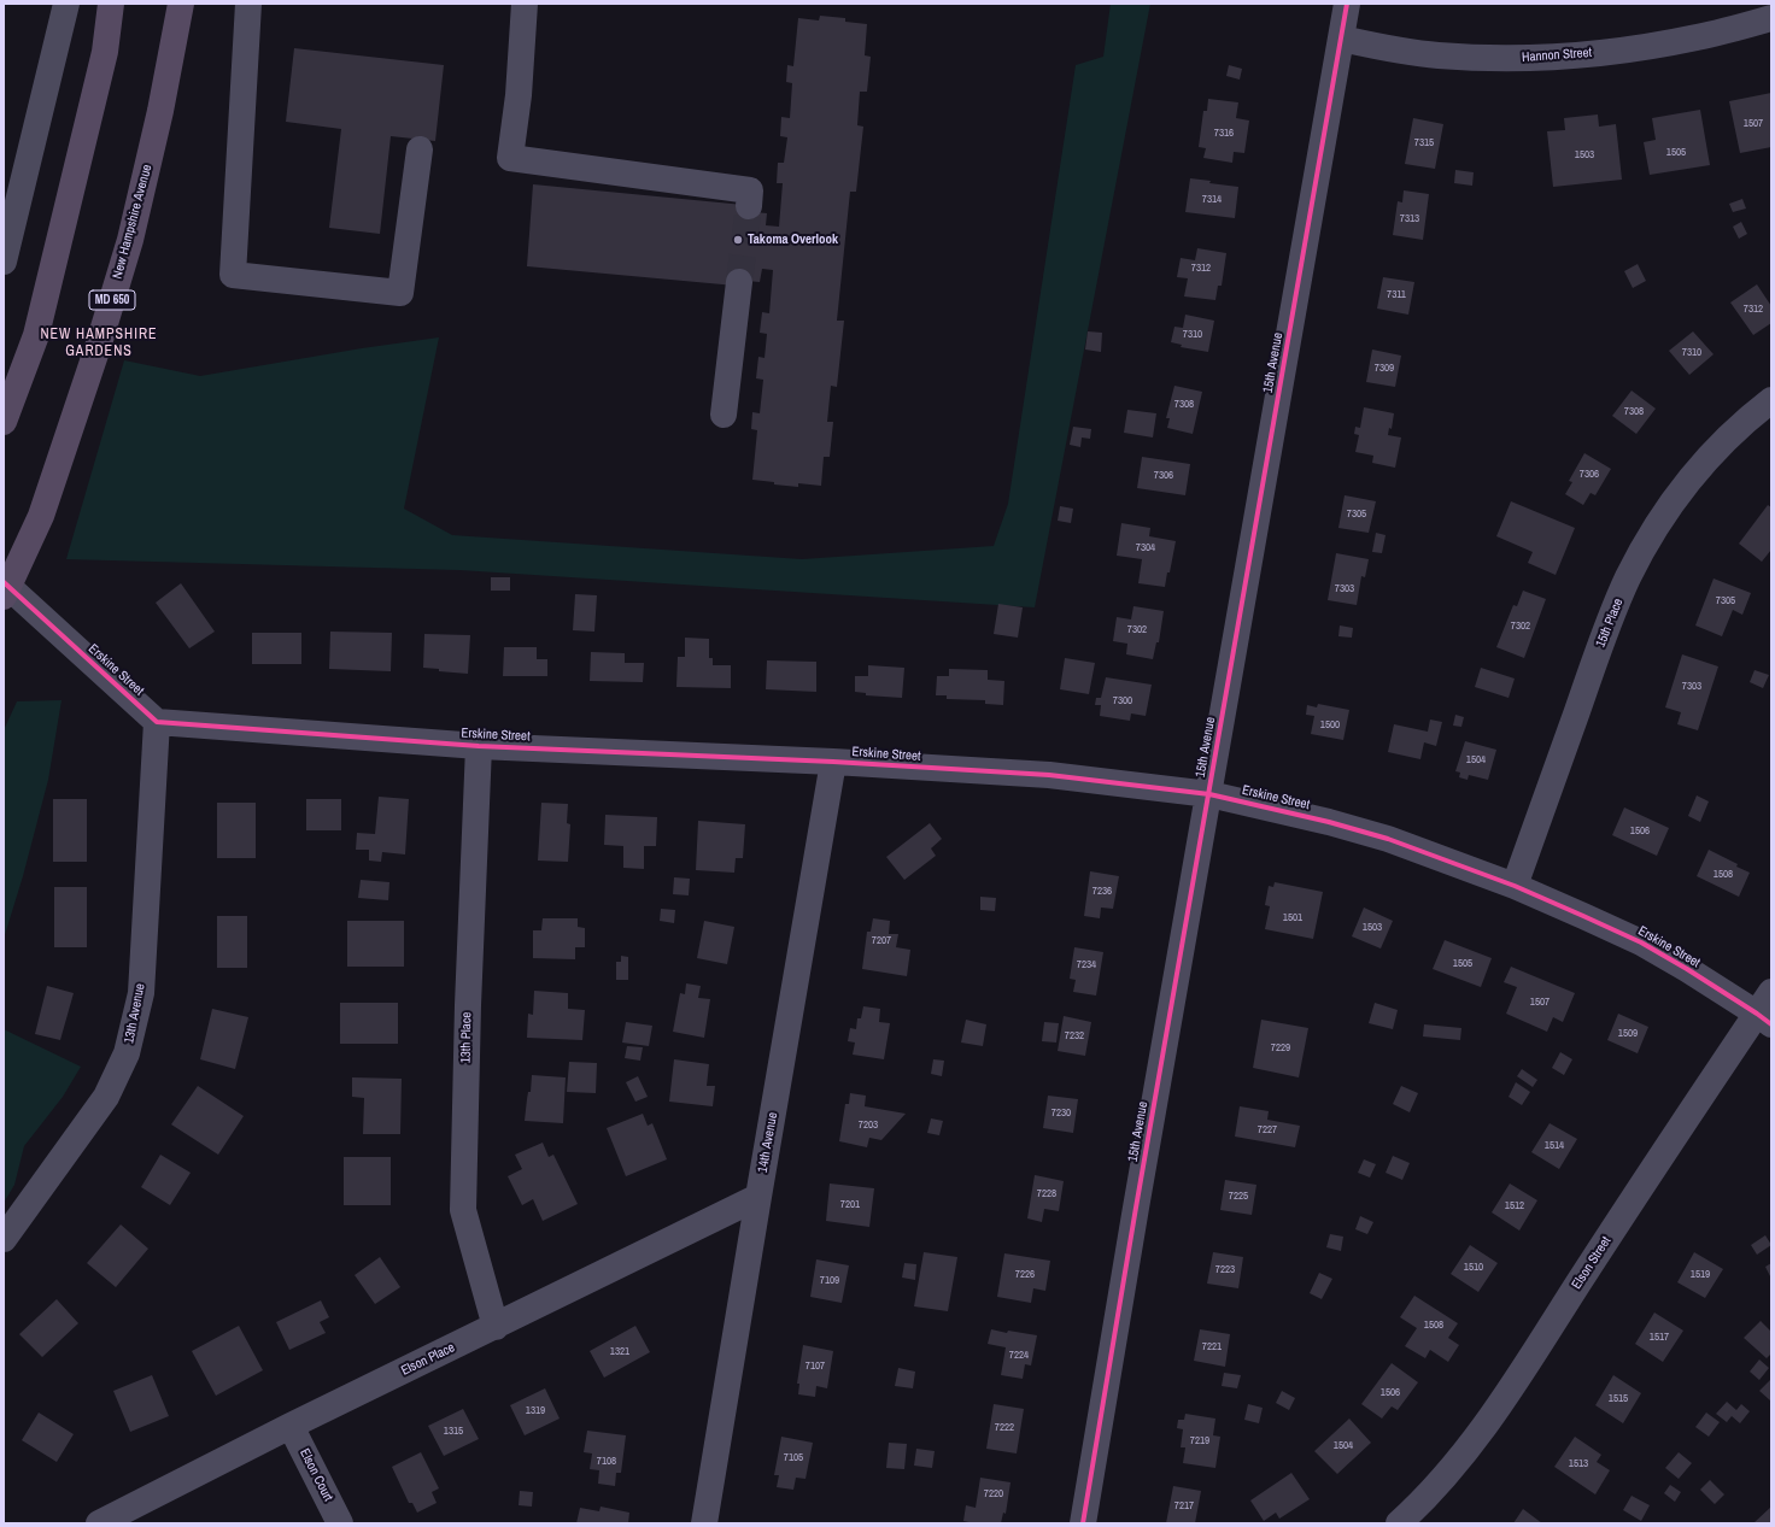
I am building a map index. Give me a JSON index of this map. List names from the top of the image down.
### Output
{
  "streets": {
    "main road": ["New Hampshire Avenue", "MD 650"],
    "street": [
      "Hannon Street",
      "15th Avenue",
      "15th Place",
      "Erskine Street",
      "13th Avenue",
      "13th Place",
      "14th Avenue",
      "Elson Street",
      "Elson Place",
      "Elson Court"
    ]
  },
  "crossings": [
    ["Hannon Street", "15th Avenue"],
    ["New Hampshire Avenue", "Erskine Street"],
    ["15th Avenue", "Erskine Street"],
    ["15th Place", "Erskine Street"],
    ["Erskine Street", "13th Avenue"],
    ["Erskine Street", "13th Place"],
    ["Erskine Street", "14th Avenue"],
    ["Erskine Street", "Elson Street"],
    ["13th Place", "Elson Place"],
    ["14th Avenue", "Elson Place"],
    ["Elson Place", "Elson Court"]
  ],
  "districts": ["NEW HAMPSHIRE GARDENS"],
  "places": ["Takoma Overlook"],
  "house_numbers": [
    "1507",
    "7316",
    "7315",
    "1505",
    "1503",
    "7314",
    "7313",
    "7312",
    "7311",
    "7312",
    "7310",
    "7310",
    "7309",
    "7308",
    "7308",
    "7306",
    "7306",
    "7305",
    "7304",
    "7303",
    "7305",
    "7302",
    "7302",
    "7303",
    "7300",
    "1500",
    "1504",
    "1506",
    "1508",
    "7236",
    "1501",
    "1503",
    "7207",
    "1505",
    "7234",
    "1507",
    "1509",
    "7232",
    "7229",
    "7230",
    "7203",
    "7227",
    "1514",
    "7228",
    "7225",
    "7201",
    "1512",
    "1510",
    "7223",
    "7226",
    "1519",
    "7109",
    "1508",
    "1517",
    "7221",
    "1321",
    "7224",
    "7107",
    "1506",
    "1515",
    "1319",
    "7222",
    "1315",
    "7219",
    "1504",
    "7105",
    "7108",
    "1513",
    "7220",
    "7217"
  ]
}
